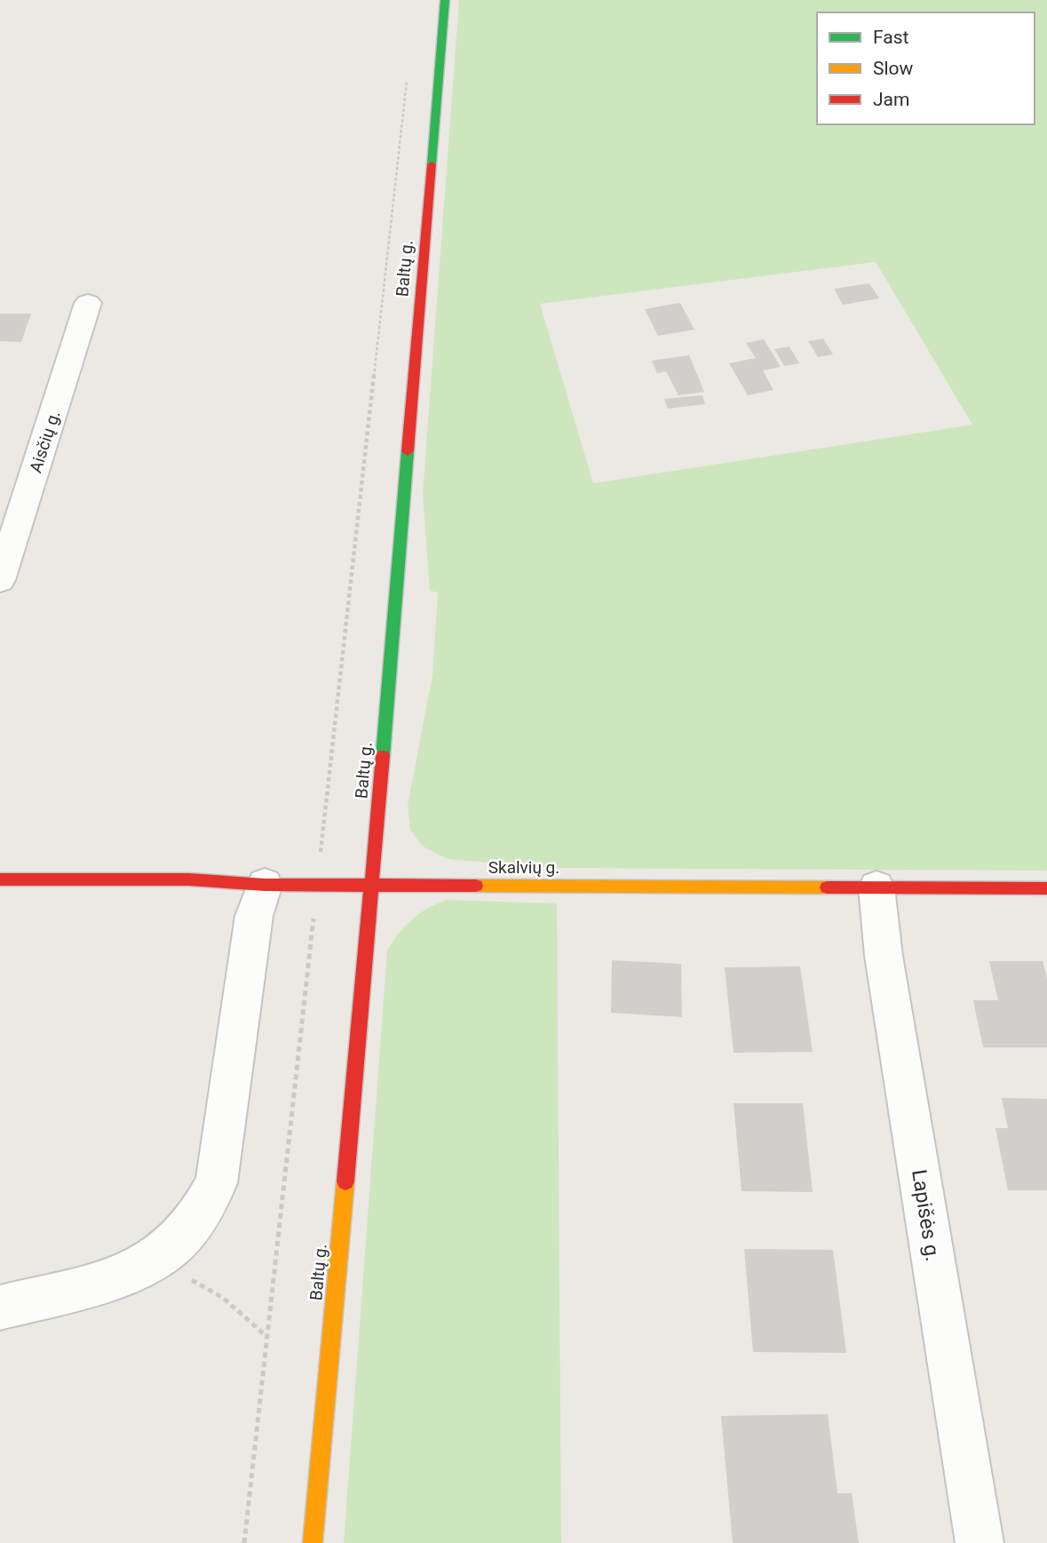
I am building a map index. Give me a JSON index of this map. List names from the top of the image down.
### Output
{
  "streets": {
    "main road": ["Baltų g.", "Skalvių g."],
    "street": ["Aisčių g.", "Lapišės g."]
  },
  "crossings": [
    ["Baltų g.", "Skalvių g."],
    ["Skalvių g.", "Lapišės g."]
  ],
  "legend": ["Fast", "Slow", "Jam"]
}
